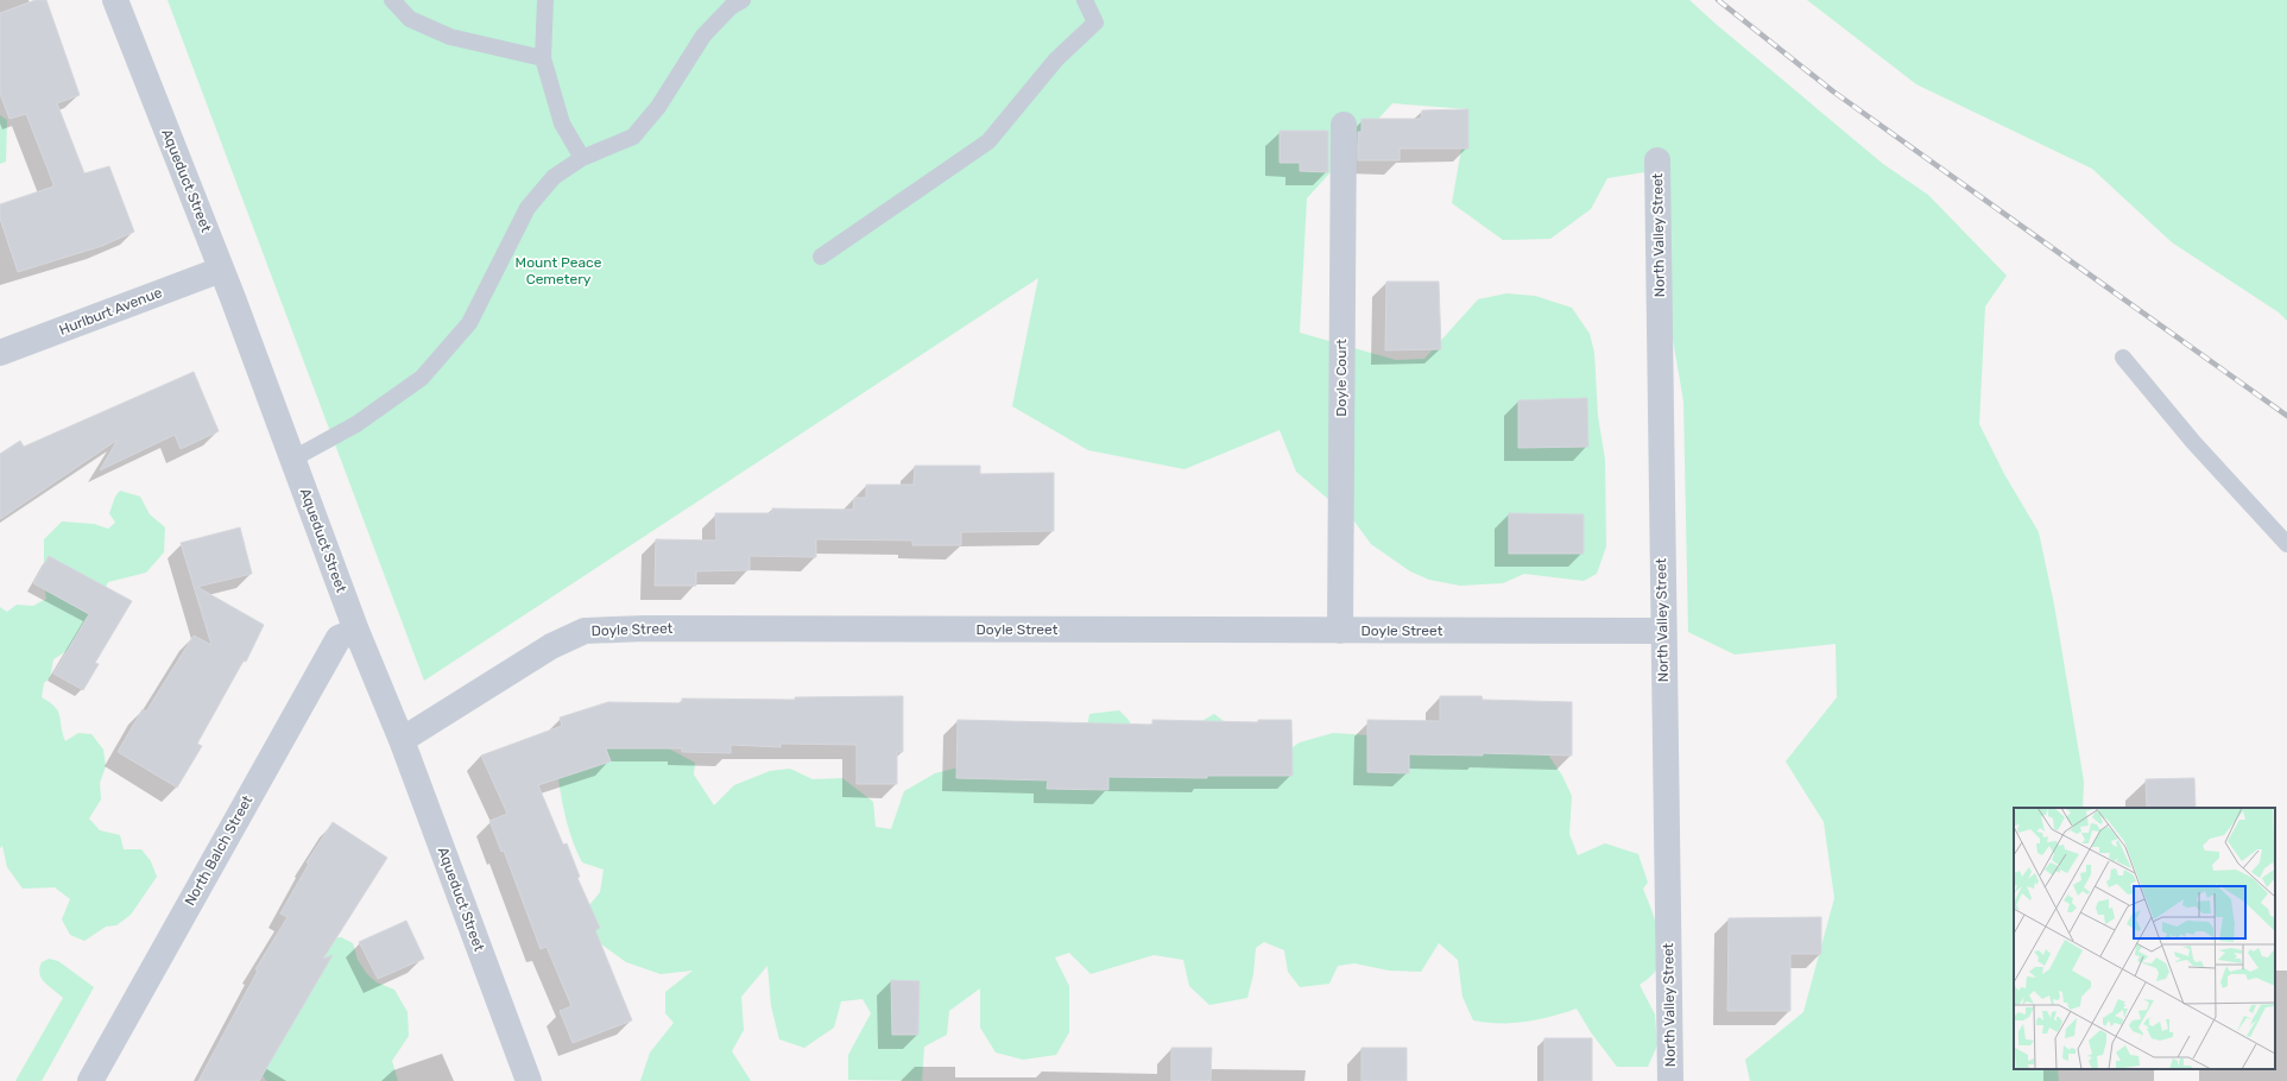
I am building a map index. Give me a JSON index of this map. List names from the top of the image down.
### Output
{
  "streets": {
    "street": [
      "Aqueduct Street",
      "North Valley Street",
      "Hurlburt Avenue",
      "Doyle Court",
      "Doyle Street",
      "North Balch Street"
    ]
  },
  "crossings": [
    ["Aqueduct Street", "Hurlburt Avenue"],
    ["Aqueduct Street", "Doyle Street"],
    ["Aqueduct Street", "North Balch Street"],
    ["North Valley Street", "Doyle Street"],
    ["Doyle Court", "Doyle Street"]
  ],
  "parks": ["Mount Peace Cemetery"]
}
